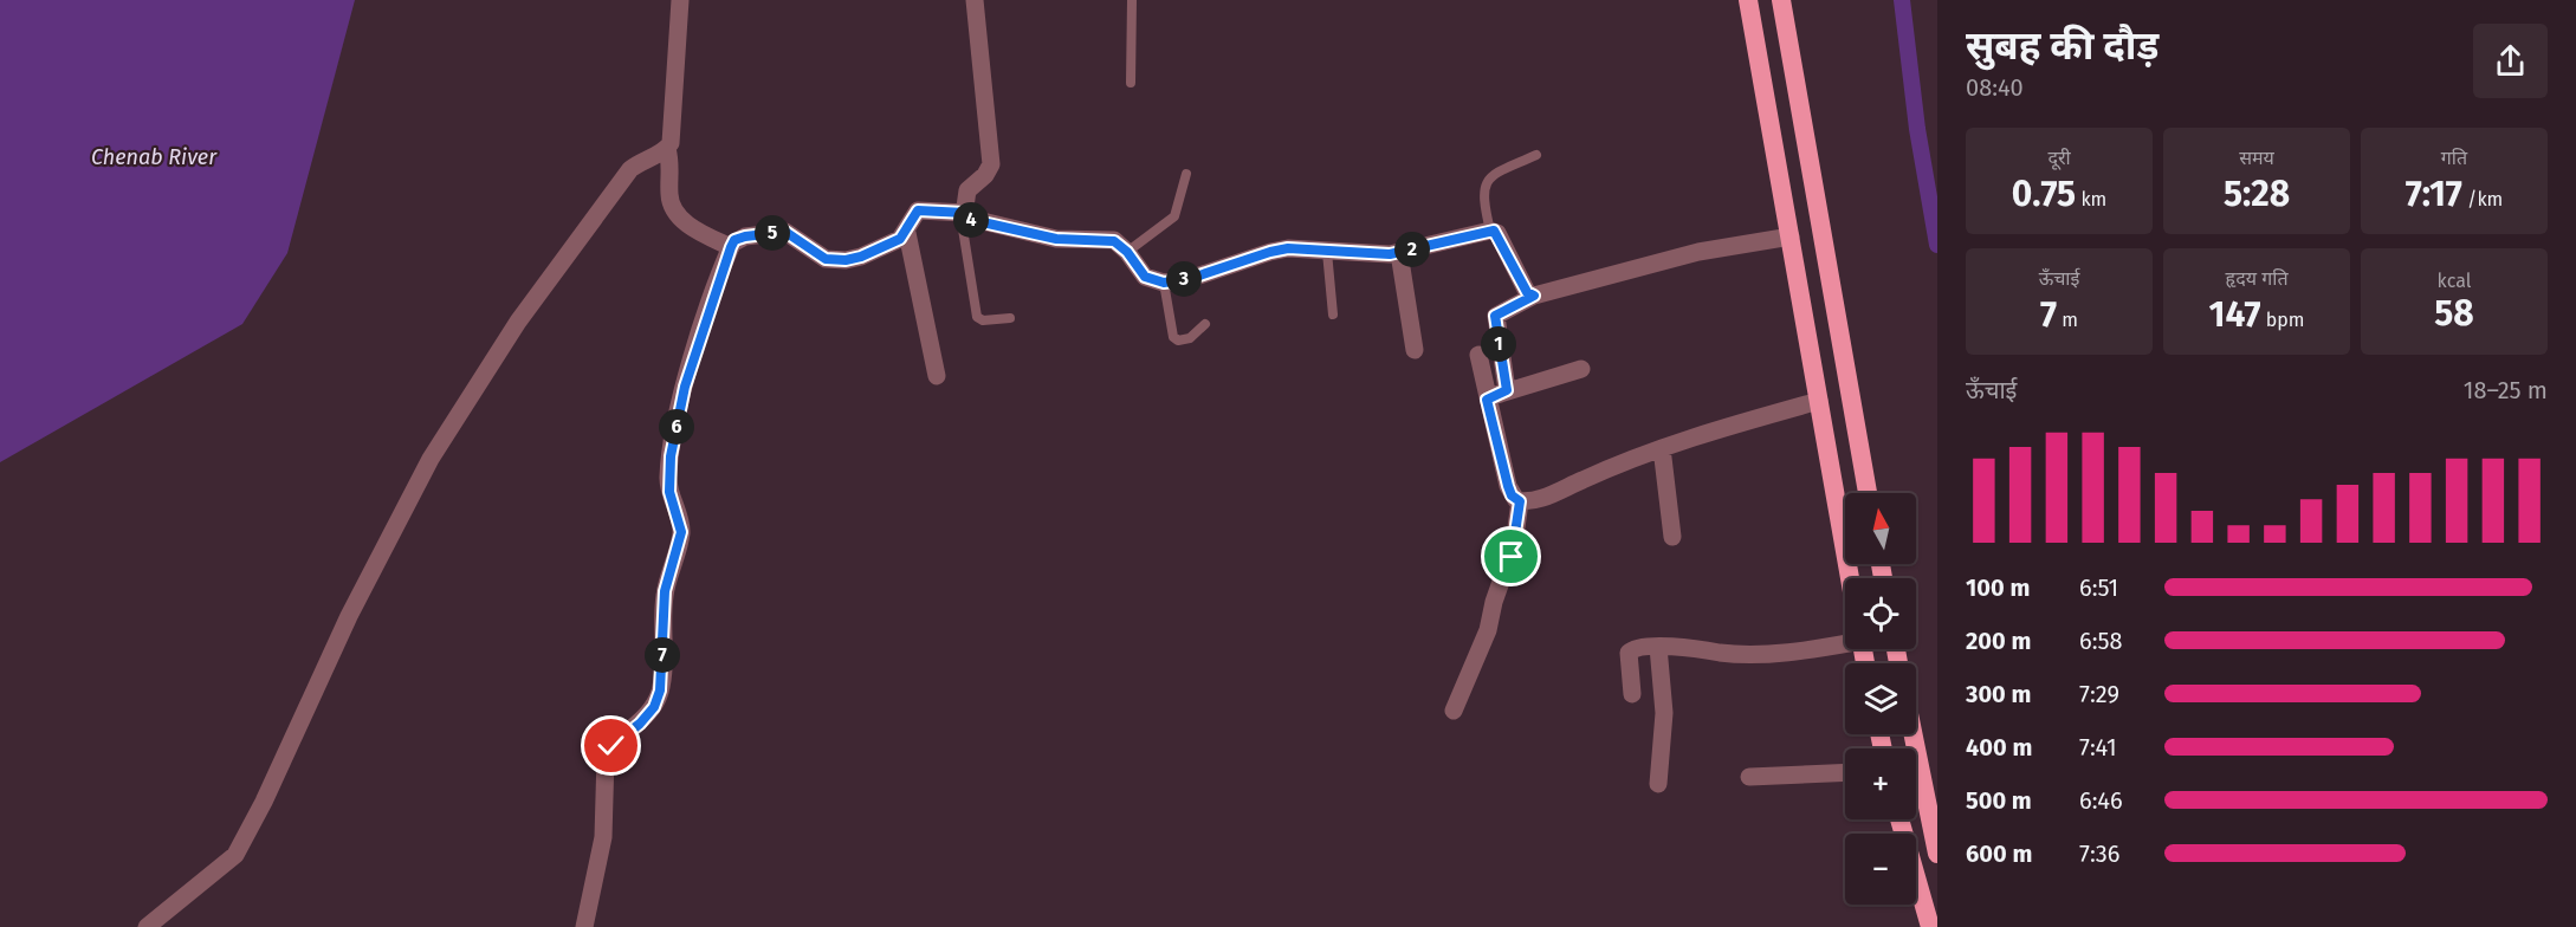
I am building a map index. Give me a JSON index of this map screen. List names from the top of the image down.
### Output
{
  "water": ["Chenab River"],
  "north": "top",
  "page": {
    "heading": ["सुबह की दौड़", "08:40"],
    "stats": [
      ["दूरी", "0.75 km"],
      ["समय", "5:28"],
      ["गति", "7:17 /km"],
      ["ऊँचाई", "7 m"],
      ["हृदय गति", "147 bpm"],
      ["kcal", "58"]
    ],
    "pins": [
      "4",
      "5",
      "2",
      "3",
      "1",
      "6",
      "7"
    ],
    "chart": ["ऊँचाई", "18–25 m"],
    "map_buttons": ["+", "−"],
    "list": [
      {
        "name": "100 m",
        "note": "6:51"
      },
      {
        "name": "200 m",
        "note": "6:58"
      },
      {
        "name": "300 m",
        "note": "7:29"
      },
      {
        "name": "400 m",
        "note": "7:41"
      },
      {
        "name": "500 m",
        "note": "6:46"
      },
      {
        "name": "600 m",
        "note": "7:36"
      }
    ]
  }
}
